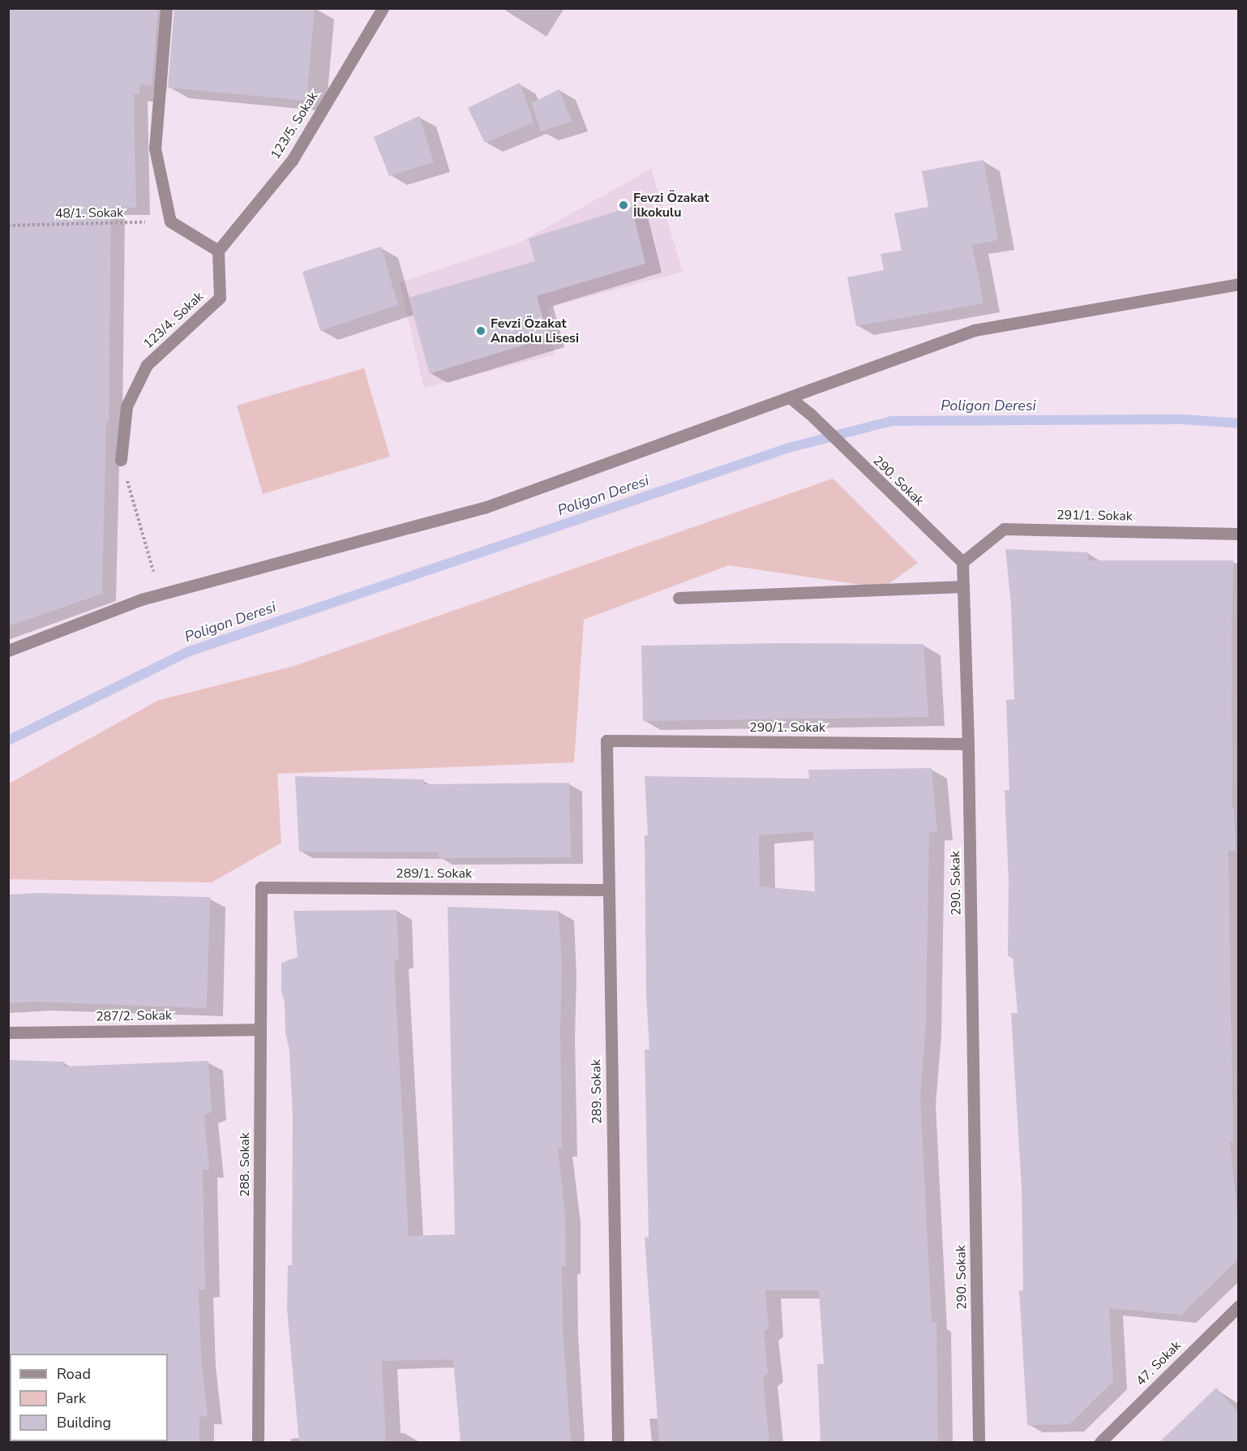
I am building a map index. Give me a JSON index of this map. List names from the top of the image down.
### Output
{
  "streets": {
    "street": [
      "123/5. Sokak",
      "123/4. Sokak",
      "290. Sokak",
      "291/1. Sokak",
      "290/1. Sokak",
      "289/1. Sokak",
      "287/2. Sokak",
      "289. Sokak",
      "288. Sokak",
      "47. Sokak"
    ],
    "path": ["48/1. Sokak"]
  },
  "crossings": [
    ["123/5. Sokak", "123/4. Sokak"],
    ["290. Sokak", "291/1. Sokak"],
    ["290. Sokak", "290/1. Sokak"],
    ["290/1. Sokak", "289. Sokak"],
    ["289/1. Sokak", "289. Sokak"],
    ["289/1. Sokak", "288. Sokak"],
    ["287/2. Sokak", "288. Sokak"]
  ],
  "water": ["Poligon Deresi"],
  "places": ["Fevzi Özakat İlkokulu", "Fevzi Özakat Anadolu Lisesi"],
  "legend": ["Road", "Park", "Building"]
}
